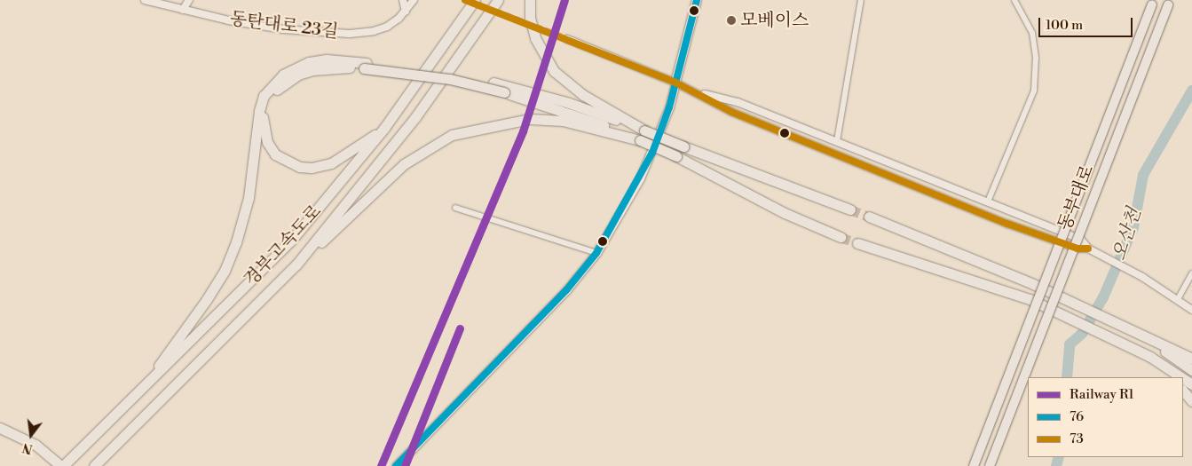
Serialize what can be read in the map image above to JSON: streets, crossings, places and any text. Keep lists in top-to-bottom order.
{
  "streets": {
    "highway": ["경부고속도로"],
    "main road": ["동부대로"],
    "street": ["동탄대로 23길"]
  },
  "water": ["오산천"],
  "places": ["모베이스"],
  "lines": ["rail line R1", "transit line 76", "transit line 73"],
  "legend": ["Railway R1", "76", "73"],
  "scale_bar": "100 m",
  "north": "bottom"
}
